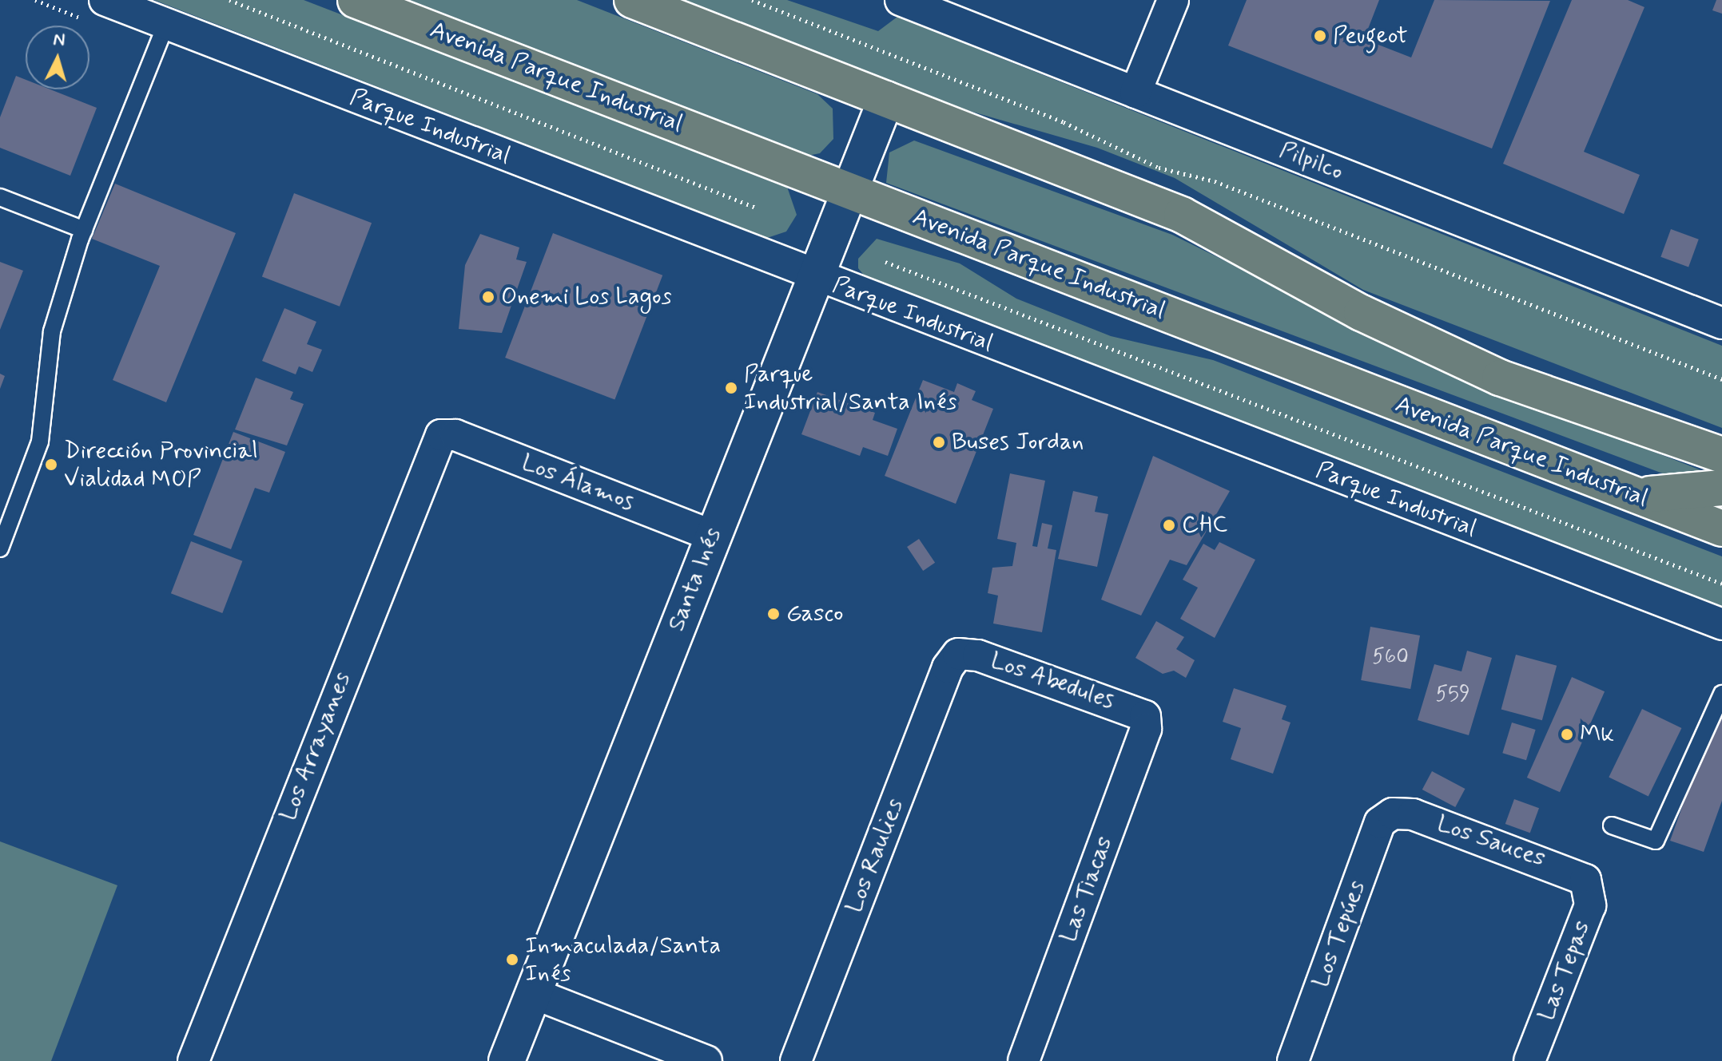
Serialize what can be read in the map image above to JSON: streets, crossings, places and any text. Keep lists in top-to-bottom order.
{
  "streets": {
    "highway": ["Avenida Parque Industrial"],
    "main road": ["Santa Inés"],
    "street": [
      "Parque Industrial",
      "Pilpilco",
      "Los Álamos",
      "Los Abedules",
      "Los Arrayanes",
      "Los Sauces",
      "Los Raulies",
      "Las Tiacas",
      "Los Tepúes",
      "Las Tepas"
    ]
  },
  "crossings": [
    ["Avenida Parque Industrial", "Santa Inés"],
    ["Parque Industrial", "Santa Inés"],
    ["Los Álamos", "Santa Inés"],
    ["Los Álamos", "Los Arrayanes"],
    ["Los Abedules", "Los Raulies"],
    ["Los Abedules", "Las Tiacas"],
    ["Los Sauces", "Los Tepúes"],
    ["Los Sauces", "Las Tepas"]
  ],
  "places": [
    "Peugeot",
    "Onemi Los Lagos",
    "Parque Industrial/Santa Inés",
    "Buses Jordan",
    "Dirección Provincial Vialidad MOP",
    "CHC",
    "Gasco",
    "Mk",
    "Inmaculada/Santa Inés"
  ],
  "house_numbers": ["560", "559"],
  "north": "top"
}
